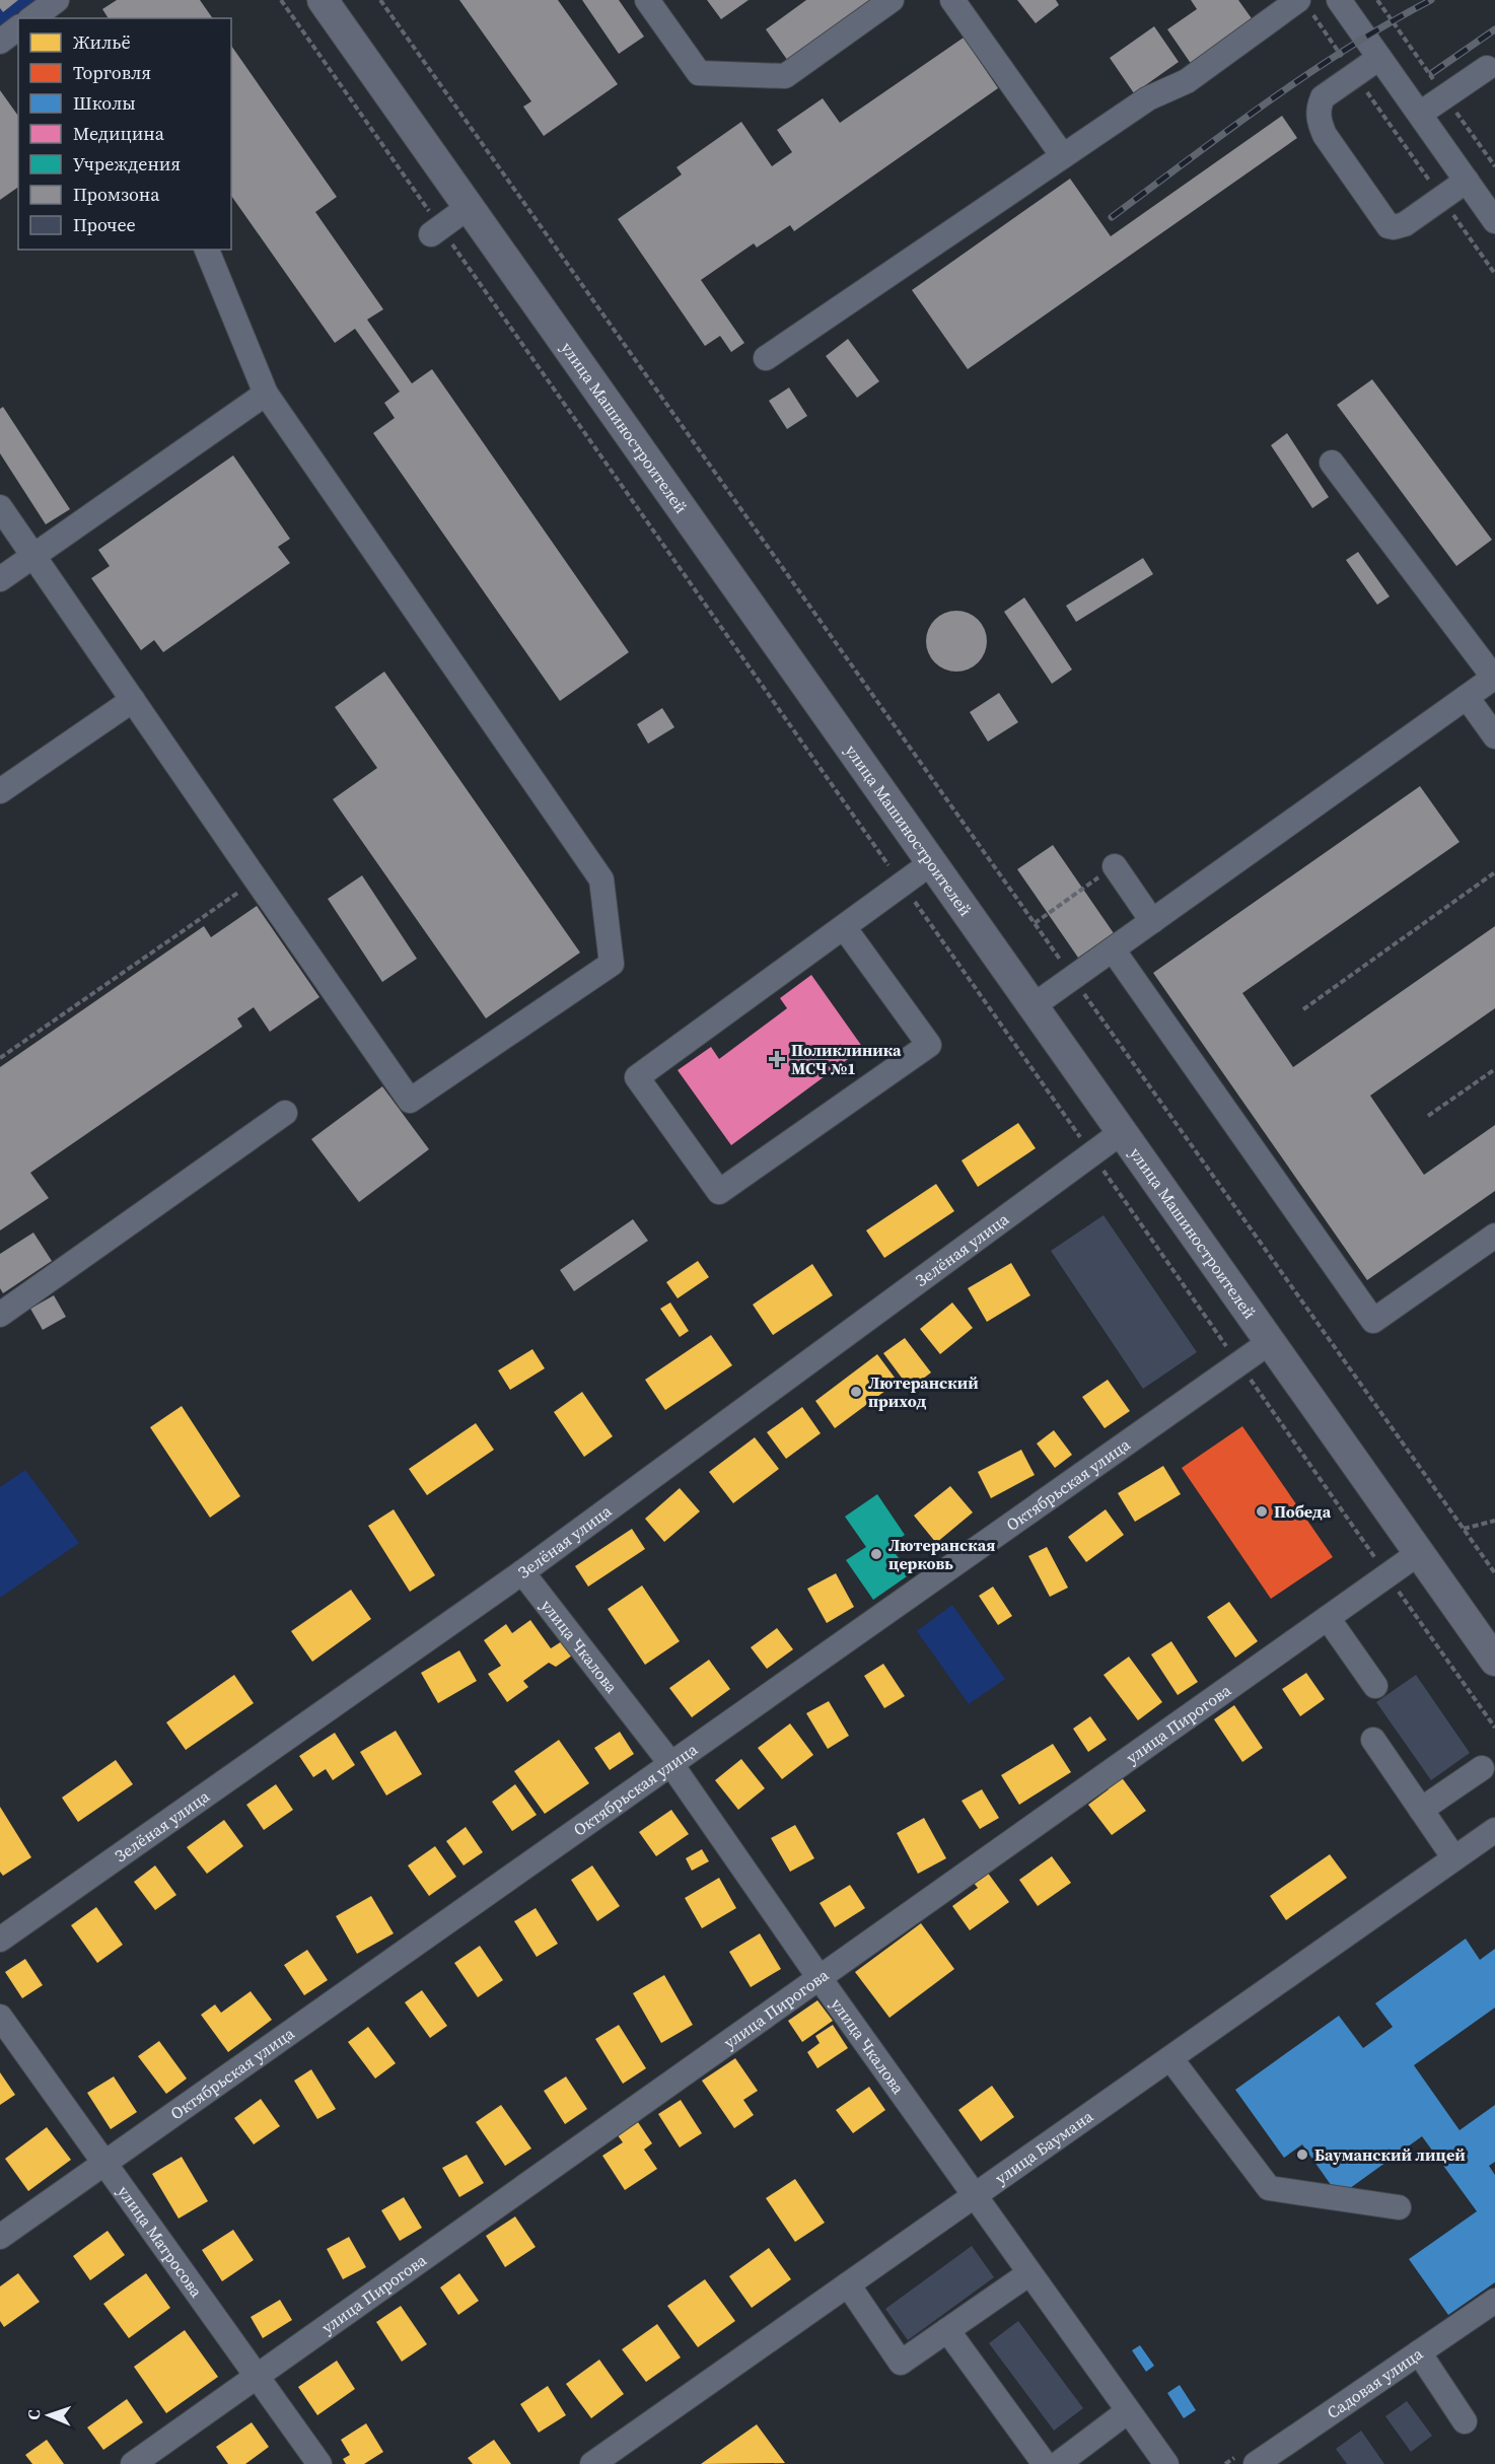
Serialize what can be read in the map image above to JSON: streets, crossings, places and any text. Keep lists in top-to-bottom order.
{
  "streets": {
    "main road": ["улица Машиностроителей"],
    "street": [
      "Зелёная улица",
      "Октябрьская улица",
      "улица Чкалова",
      "улица Пирогова",
      "улица Баумана",
      "улица Матросова",
      "Садовая улица"
    ]
  },
  "crossings": [
    ["улица Машиностроителей", "Зелёная улица"],
    ["улица Машиностроителей", "Октябрьская улица"],
    ["улица Машиностроителей", "улица Пирогова"],
    ["Зелёная улица", "улица Чкалова"],
    ["Октябрьская улица", "улица Чкалова"],
    ["Октябрьская улица", "улица Матросова"],
    ["улица Чкалова", "улица Пирогова"],
    ["улица Чкалова", "улица Баумана"],
    ["улица Пирогова", "улица Матросова"]
  ],
  "places": {
    "health": ["Поликлиника МСЧ №1"],
    "other": [
      "Лютеранский приход",
      "Победа",
      "Лютеранская церковь",
      "Бауманский лицей"
    ]
  },
  "legend": [
    "Жильё",
    "Торговля",
    "Школы",
    "Медицина",
    "Учреждения",
    "Промзона",
    "Прочее"
  ],
  "north": "left"
}
